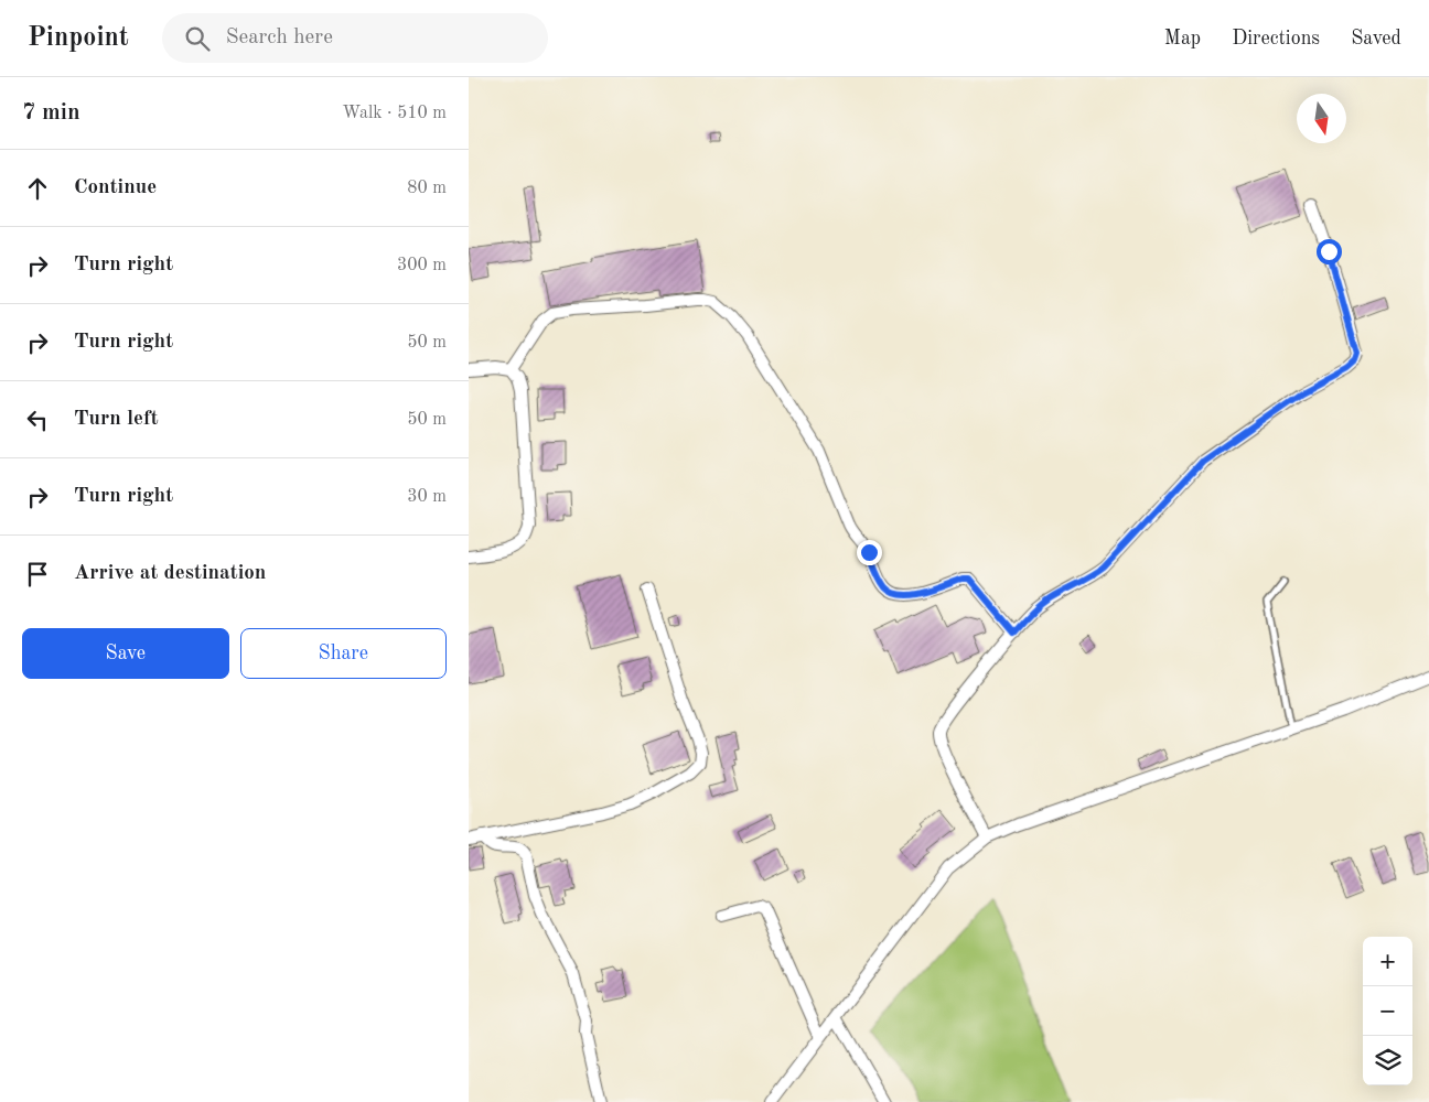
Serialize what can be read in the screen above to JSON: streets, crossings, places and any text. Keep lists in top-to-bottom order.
{
  "north": "bottom",
  "page": {
    "header": "Pinpoint",
    "search": "Search here",
    "nav": ["Map", "Directions", "Saved"],
    "heading": ["7 min", "Walk · 510 m"],
    "list": [
      ["Continue", "80 m"],
      ["Turn right", "300 m"],
      ["Turn right", "50 m"],
      ["Turn left", "50 m"],
      ["Turn right", "30 m"],
      "Arrive at destination"
    ],
    "buttons": ["Save", "Share"],
    "map_buttons": ["+", "−"]
  }
}
